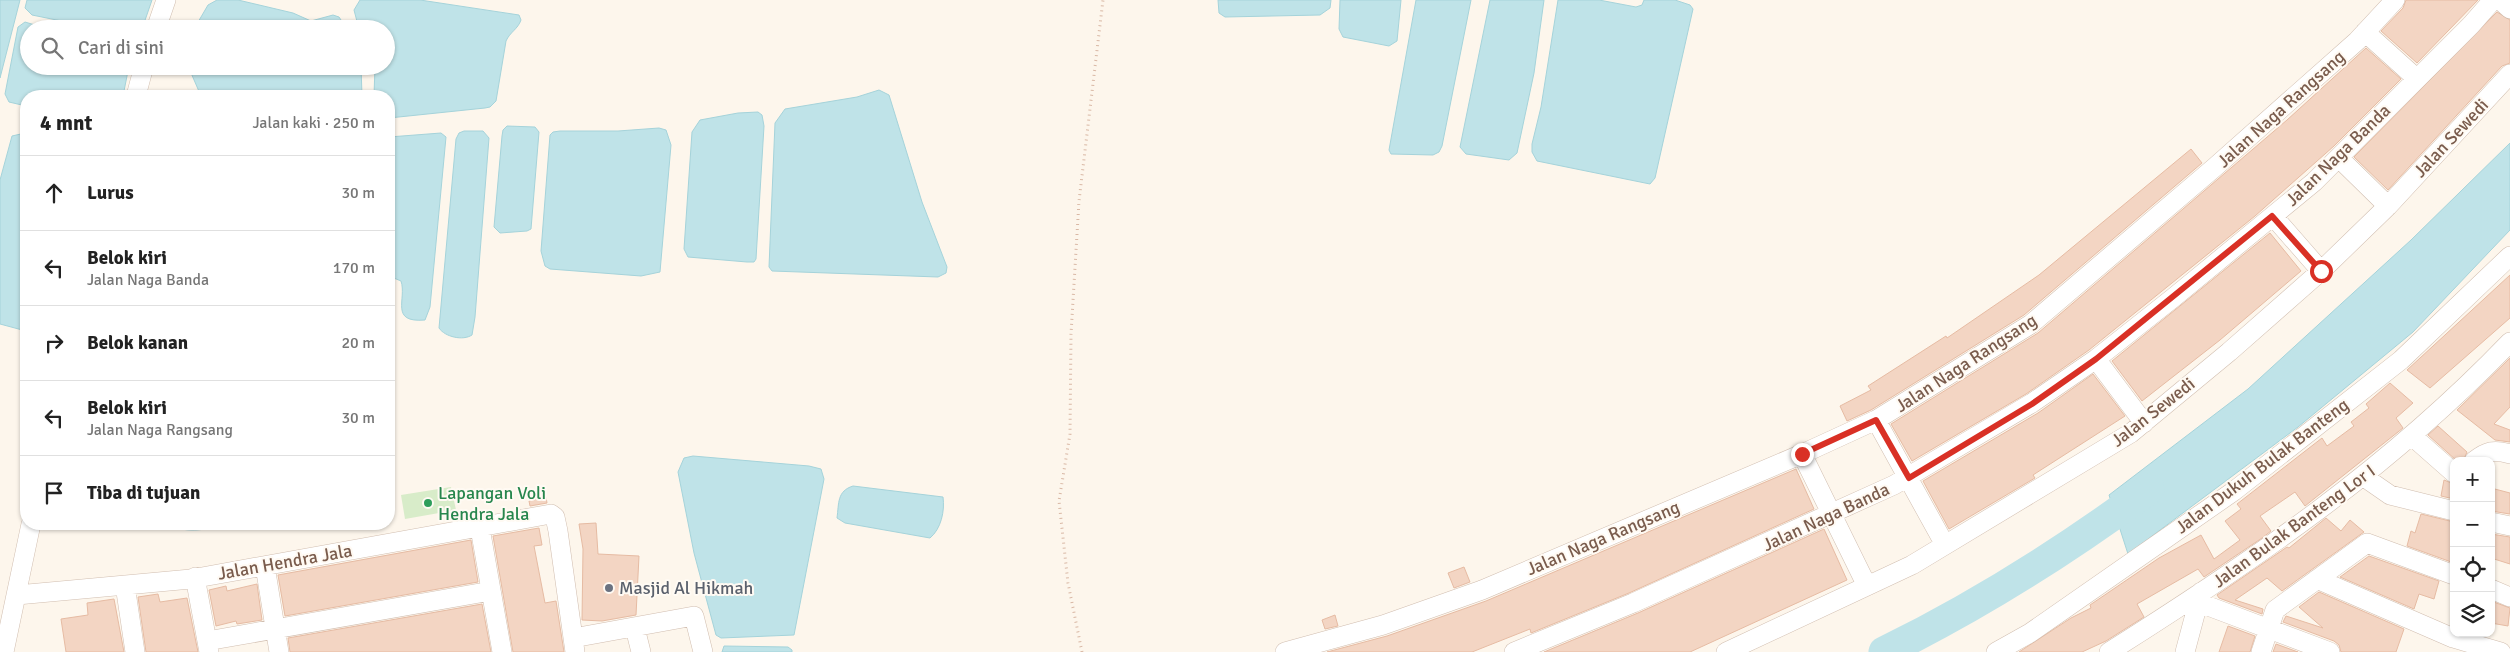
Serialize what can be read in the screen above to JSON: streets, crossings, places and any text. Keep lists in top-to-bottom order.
{
  "streets": {
    "street": [
      "Jalan Naga Rangsang",
      "Jalan Sewedi",
      "Jalan Naga Banda",
      "Jalan Dukuh Bulak Banteng",
      "Jalan Bulak Banteng Lor I",
      "Jalan Hendra Jala"
    ]
  },
  "places": ["Lapangan Voli Hendra Jala", "Masjid Al Hikmah"],
  "page": {
    "search": "Cari di sini",
    "heading": ["4 mnt", "Jalan kaki · 250 m"],
    "list": [
      ["Lurus", "30 m"],
      ["Belok kiri", "Jalan Naga Banda", "170 m"],
      ["Belok kanan", "20 m"],
      ["Belok kiri", "Jalan Naga Rangsang", "30 m"],
      "Tiba di tujuan"
    ],
    "map_buttons": ["+", "−"]
  }
}
